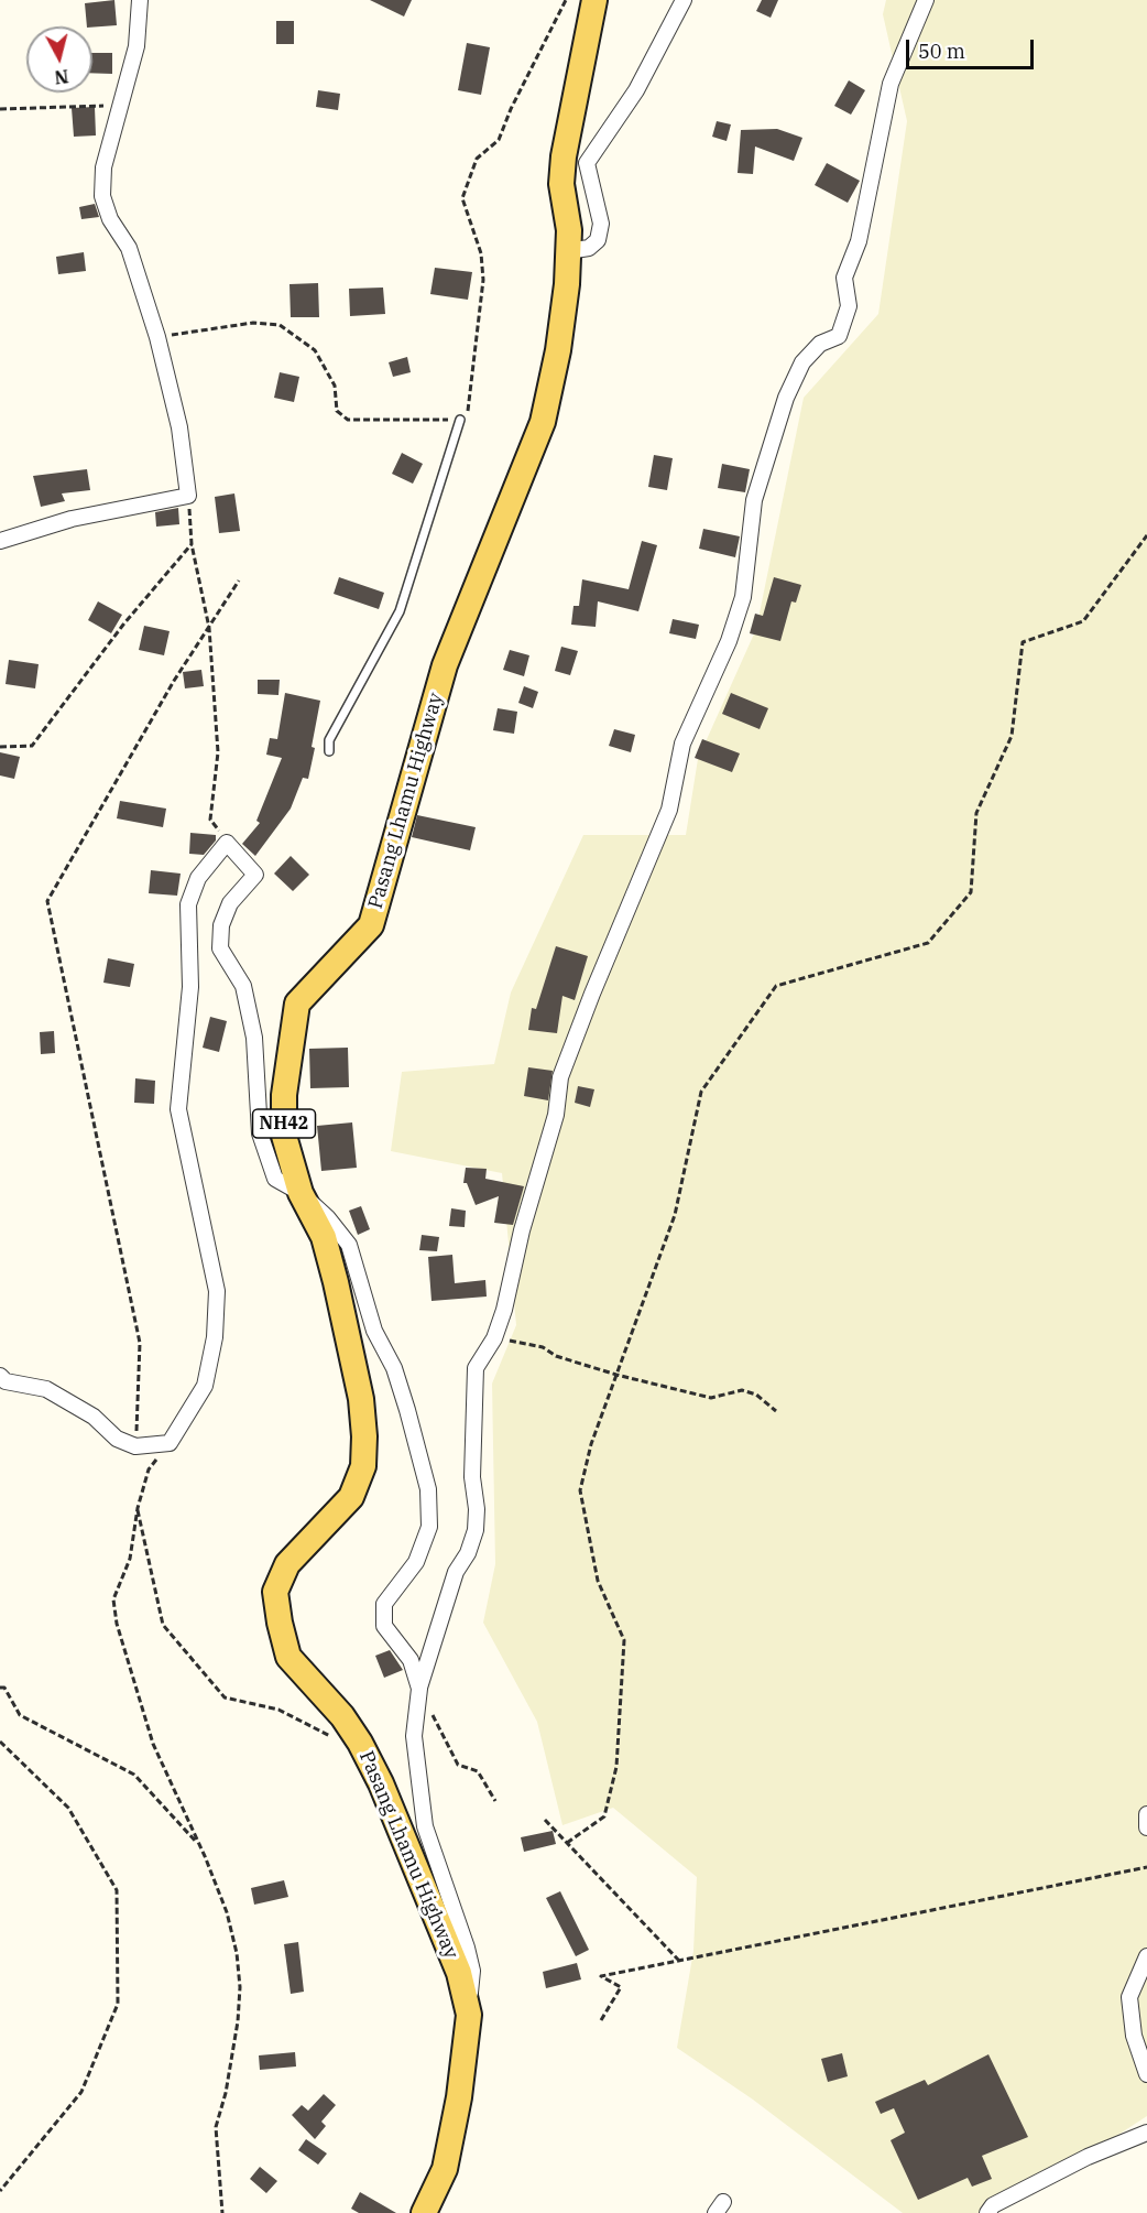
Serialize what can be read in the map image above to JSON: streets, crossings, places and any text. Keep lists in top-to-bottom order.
{
  "streets": {
    "main road": ["Pasang Lhamu Highway", "NH42"]
  },
  "scale_bar": "50 m",
  "north": "bottom"
}
